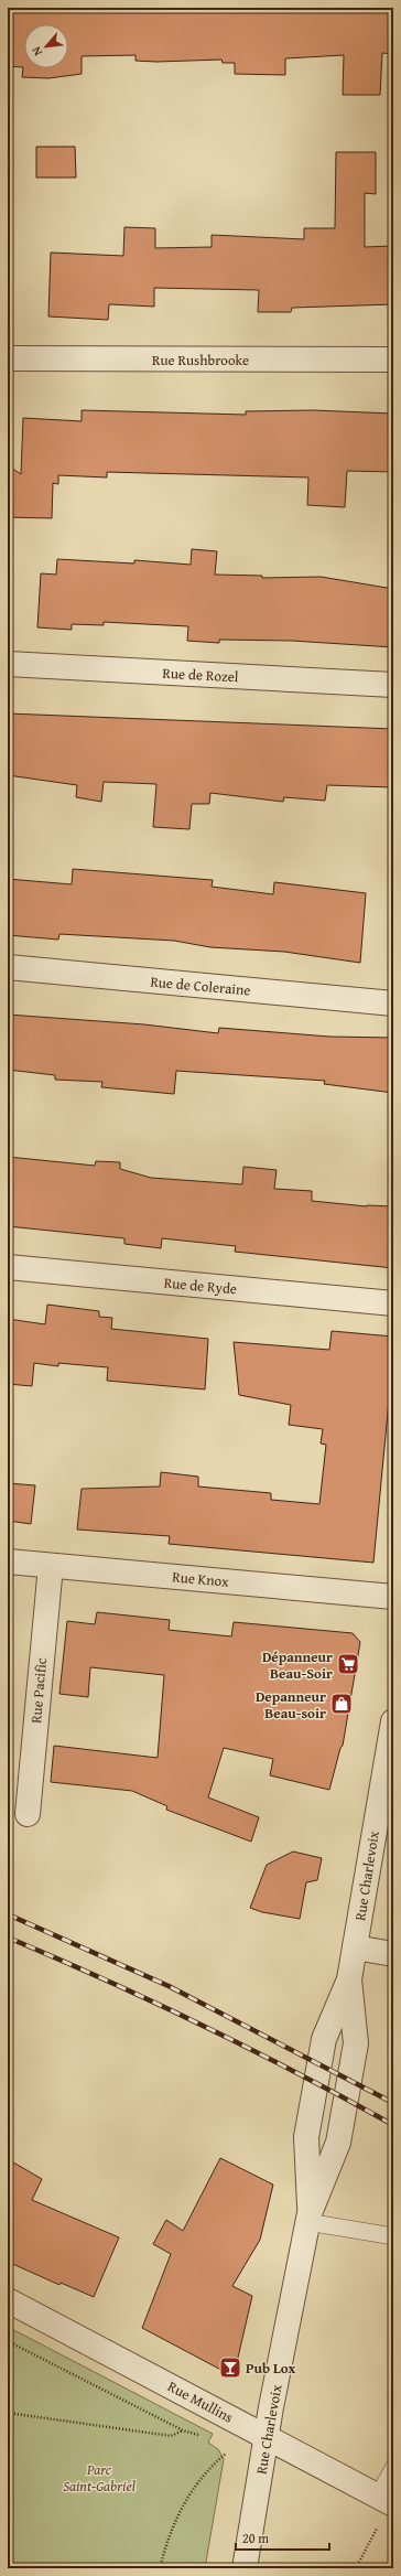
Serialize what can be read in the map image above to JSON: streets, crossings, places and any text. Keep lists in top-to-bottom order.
{
  "streets": {
    "street": [
      "Rue Rushbrooke",
      "Rue de Rozel",
      "Rue de Coleraine",
      "Rue de Ryde",
      "Rue Knox",
      "Rue Pacific",
      "Rue Charlevoix",
      "Rue Mullins"
    ]
  },
  "crossings": [
    ["Rue Knox", "Rue Pacific"],
    ["Rue Charlevoix", "Rue Mullins"]
  ],
  "parks": ["Parc Saint-Gabriel"],
  "places": {
    "supermarket": ["Dépanneur Beau-Soir"],
    "shop": ["Depanneur Beau-soir"],
    "bar": ["Pub Lox"]
  },
  "scale_bar": "20 m",
  "north": "bottom left"
}
